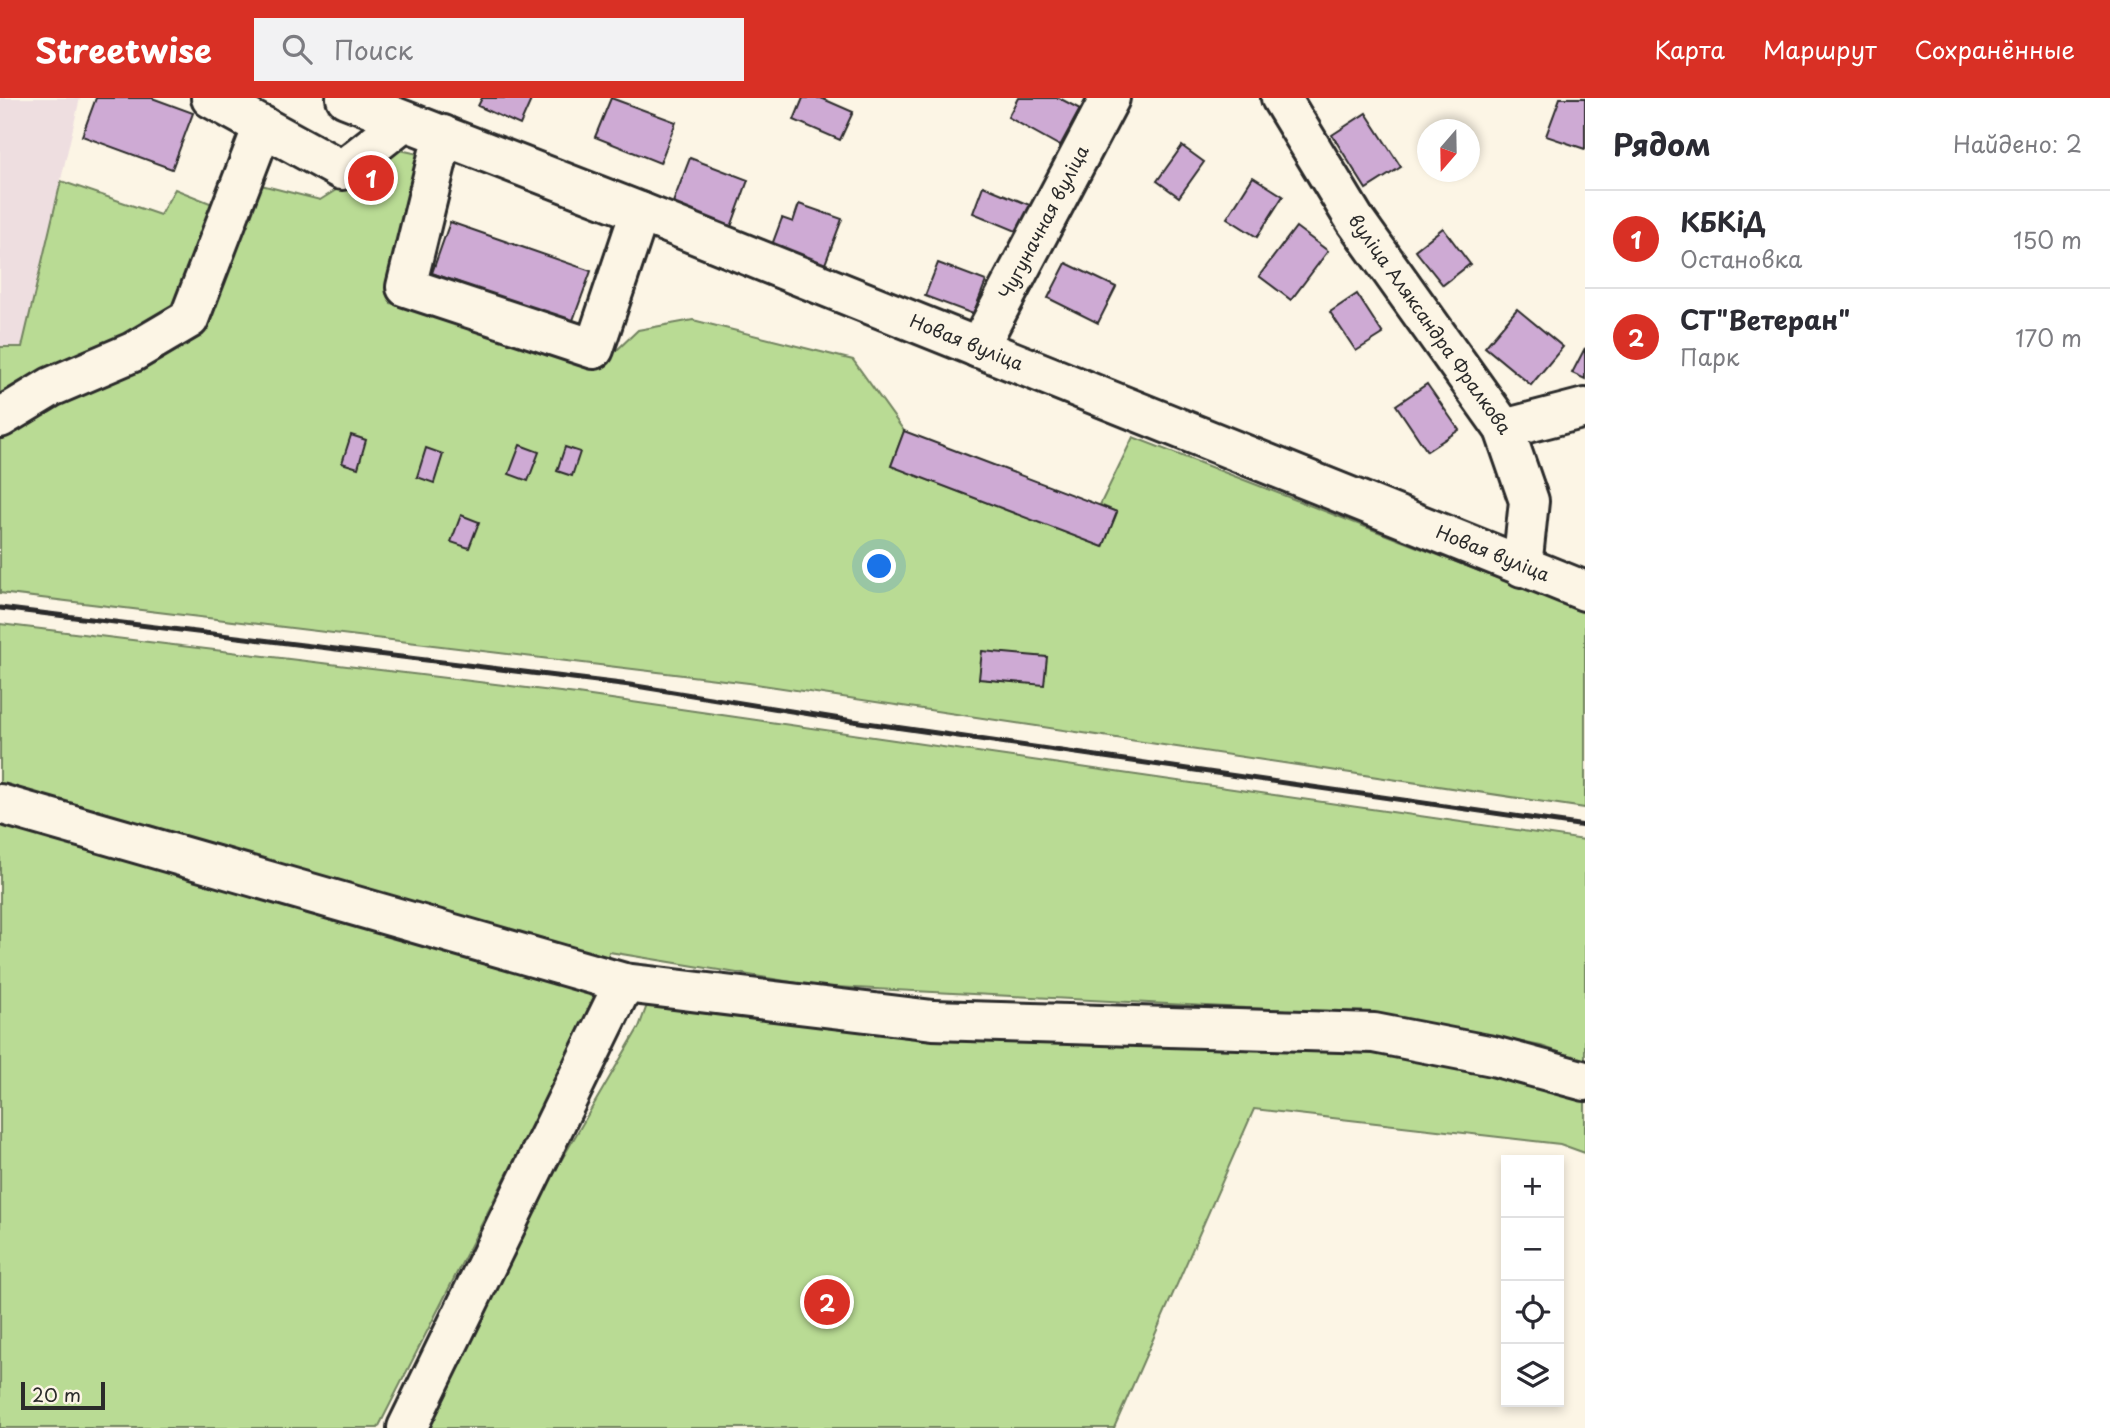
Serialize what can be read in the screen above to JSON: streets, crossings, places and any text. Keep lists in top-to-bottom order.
{
  "streets": {
    "street": ["Чугуначная вуліца", "вуліца Аляксандра Фралкова", "Новая вуліца"]
  },
  "crossings": [
    ["Чугуначная вуліца", "Новая вуліца"],
    ["вуліца Аляксандра Фралкова", "Новая вуліца"]
  ],
  "scale_bar": "20 m",
  "north": "bottom",
  "page": {
    "header": "Streetwise",
    "search": "Поиск",
    "nav": ["Карта", "Маршрут", "Сохранённые"],
    "heading": ["Рядом", "Найдено: 2"],
    "pins": ["1", "2"],
    "list": [
      {
        "mark": "1",
        "name": "КБКіД",
        "note": "Остановка",
        "value": "150 m"
      },
      {
        "mark": "2",
        "name": "СТ\"Ветеран\"",
        "note": "Парк",
        "value": "170 m"
      }
    ],
    "map_buttons": ["+", "−"],
    "scale": "20 m"
  }
}
